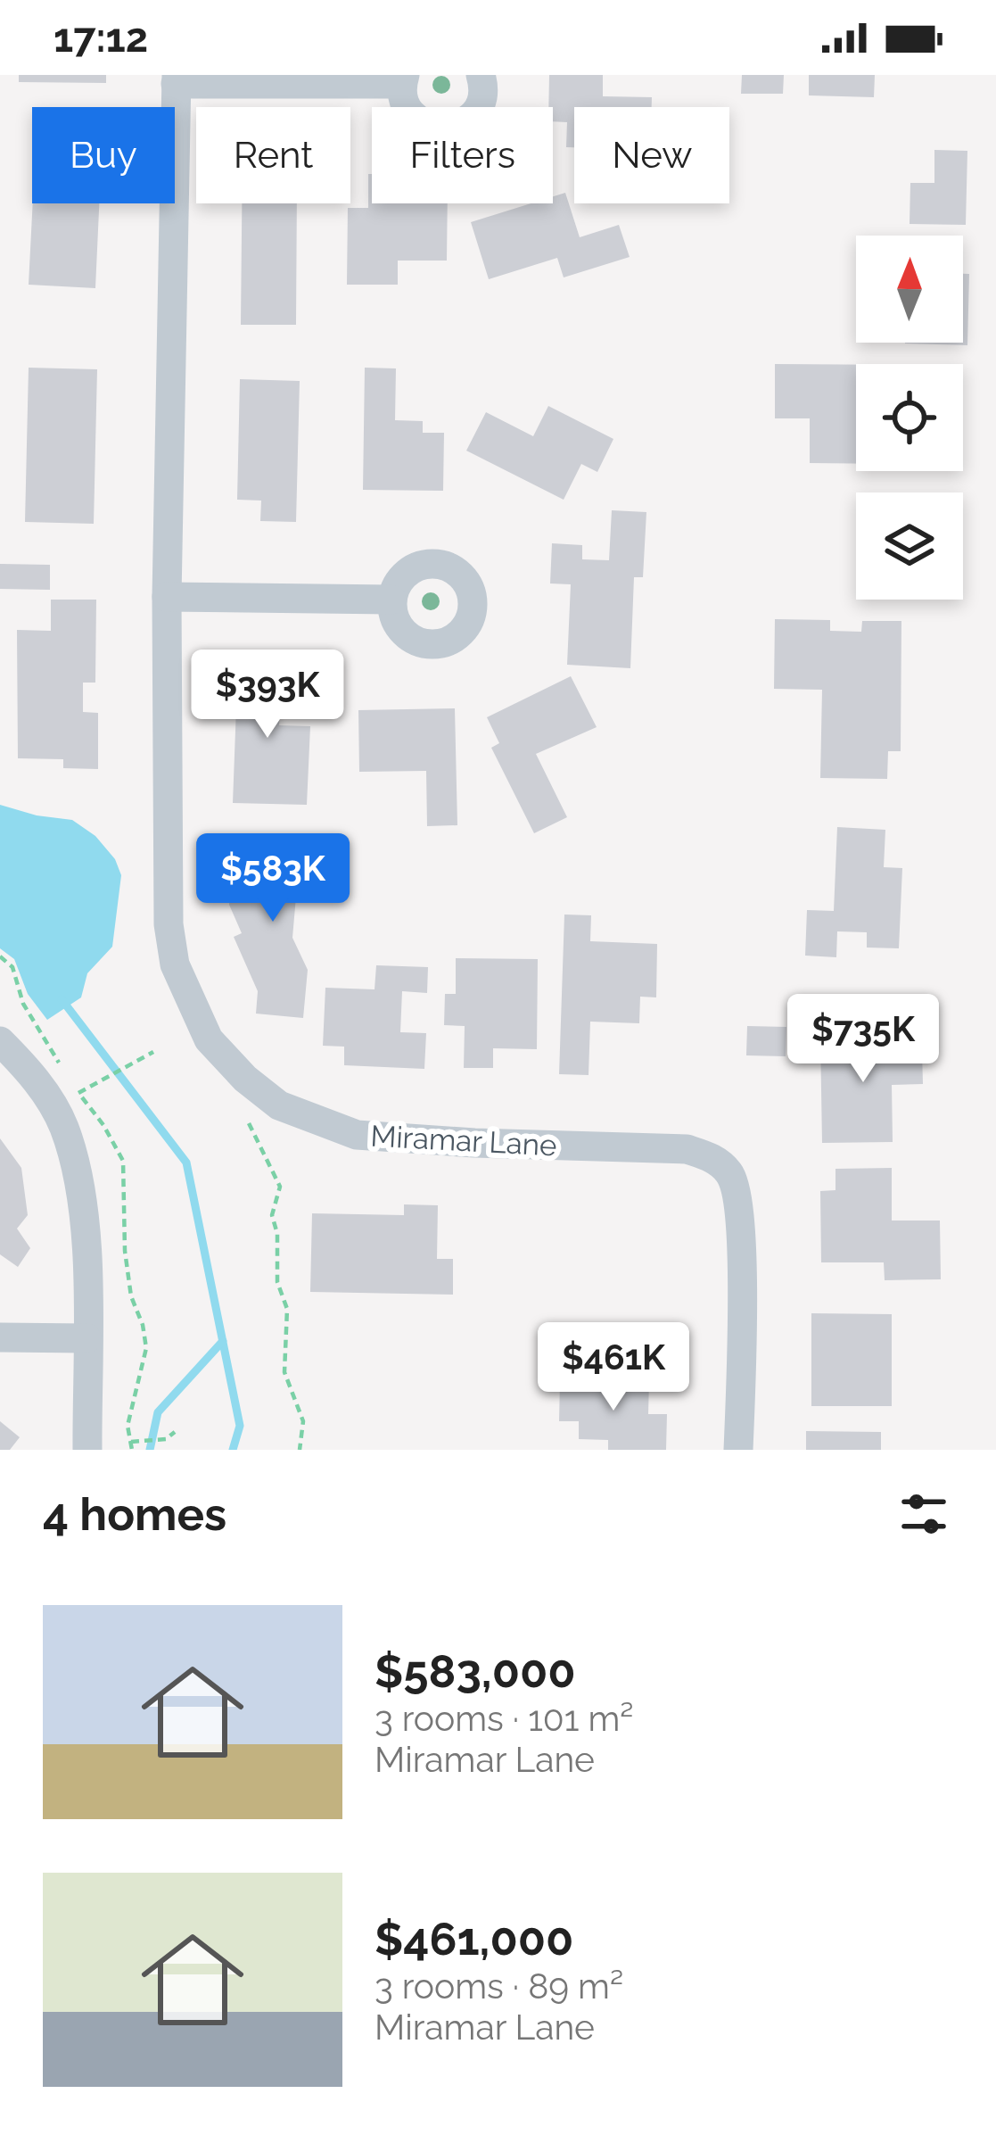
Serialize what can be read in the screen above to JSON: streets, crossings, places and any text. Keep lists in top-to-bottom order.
{
  "streets": {
    "street": ["Miramar Lane"]
  },
  "north": "top",
  "page": {
    "status": "17:12",
    "chip": [
      "Buy",
      "Rent",
      "Filters",
      "New"
    ],
    "price": [
      "$393K",
      "$583K",
      "$735K",
      "$461K"
    ],
    "heading": "4 homes",
    "list": [
      {
        "name": "$583,000",
        "note": "3 rooms · 101 m² · Miramar Lane"
      },
      {
        "name": "$461,000",
        "note": "3 rooms · 89 m² · Miramar Lane"
      }
    ]
  }
}
